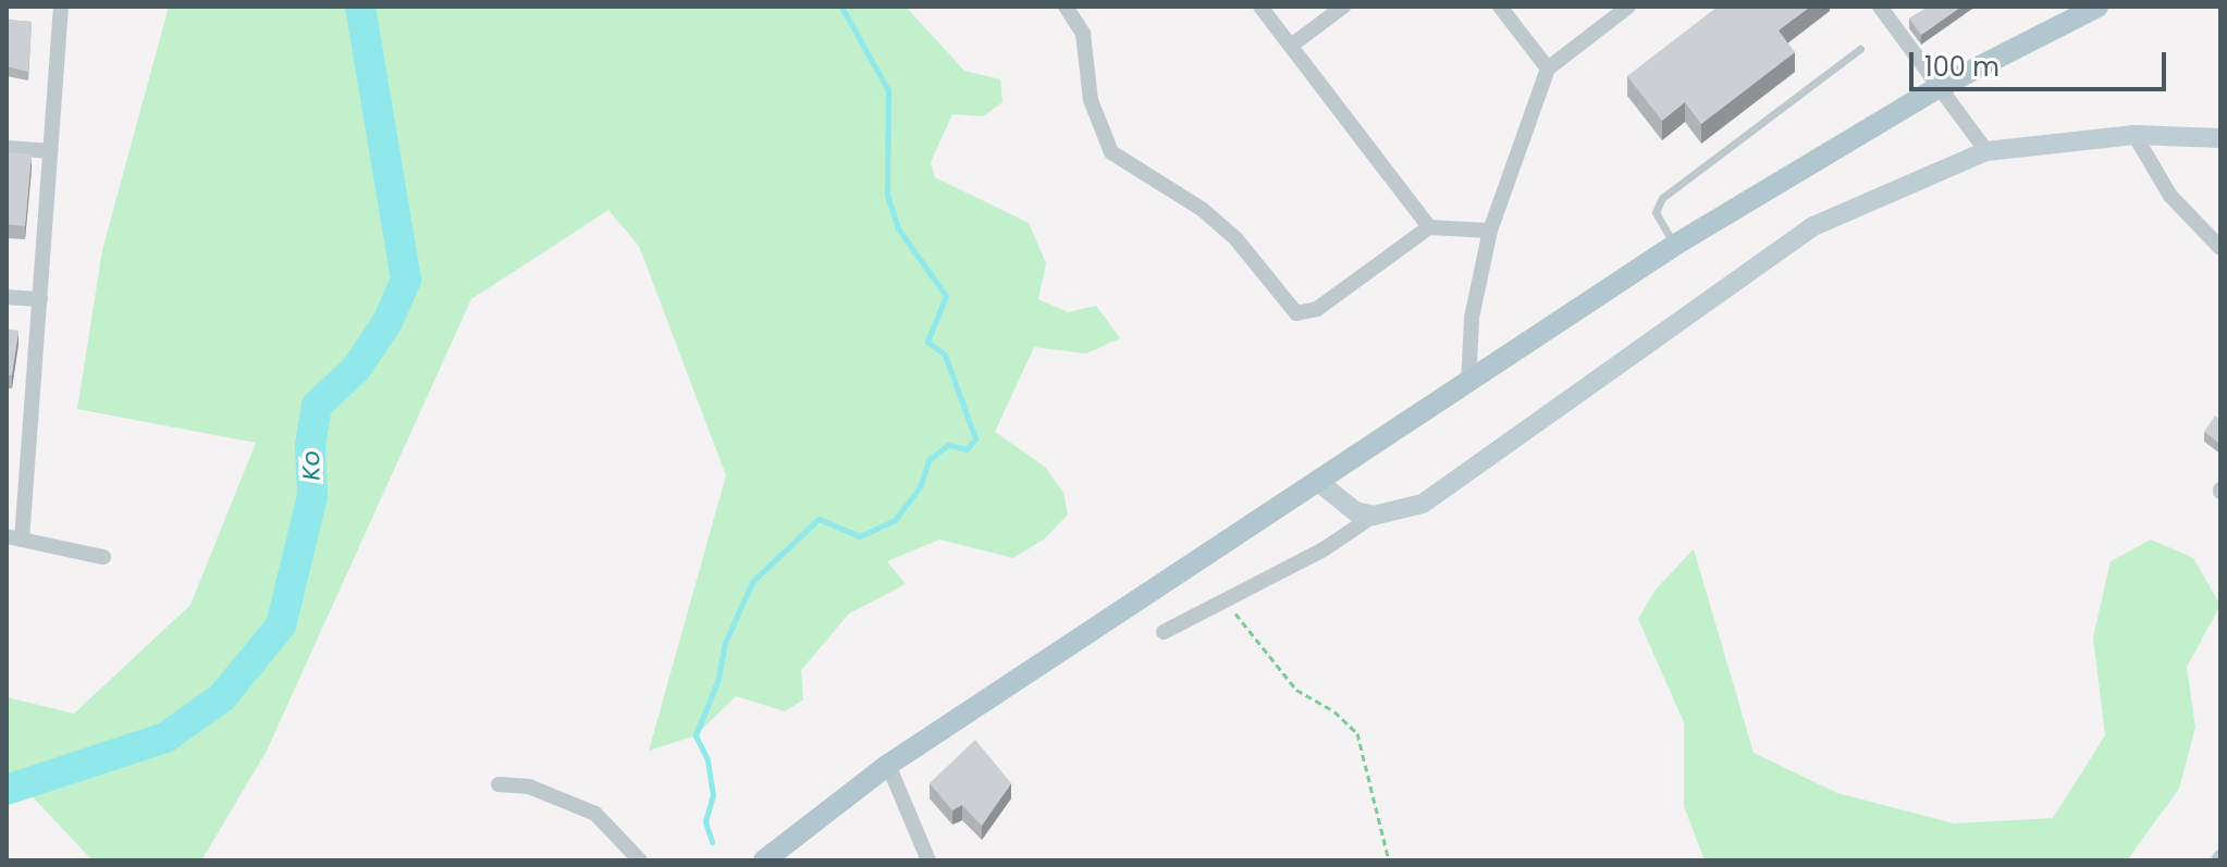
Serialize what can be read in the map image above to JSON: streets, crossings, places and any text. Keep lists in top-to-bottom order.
{
  "water": ["Ko"],
  "scale_bar": "100 m"
}
